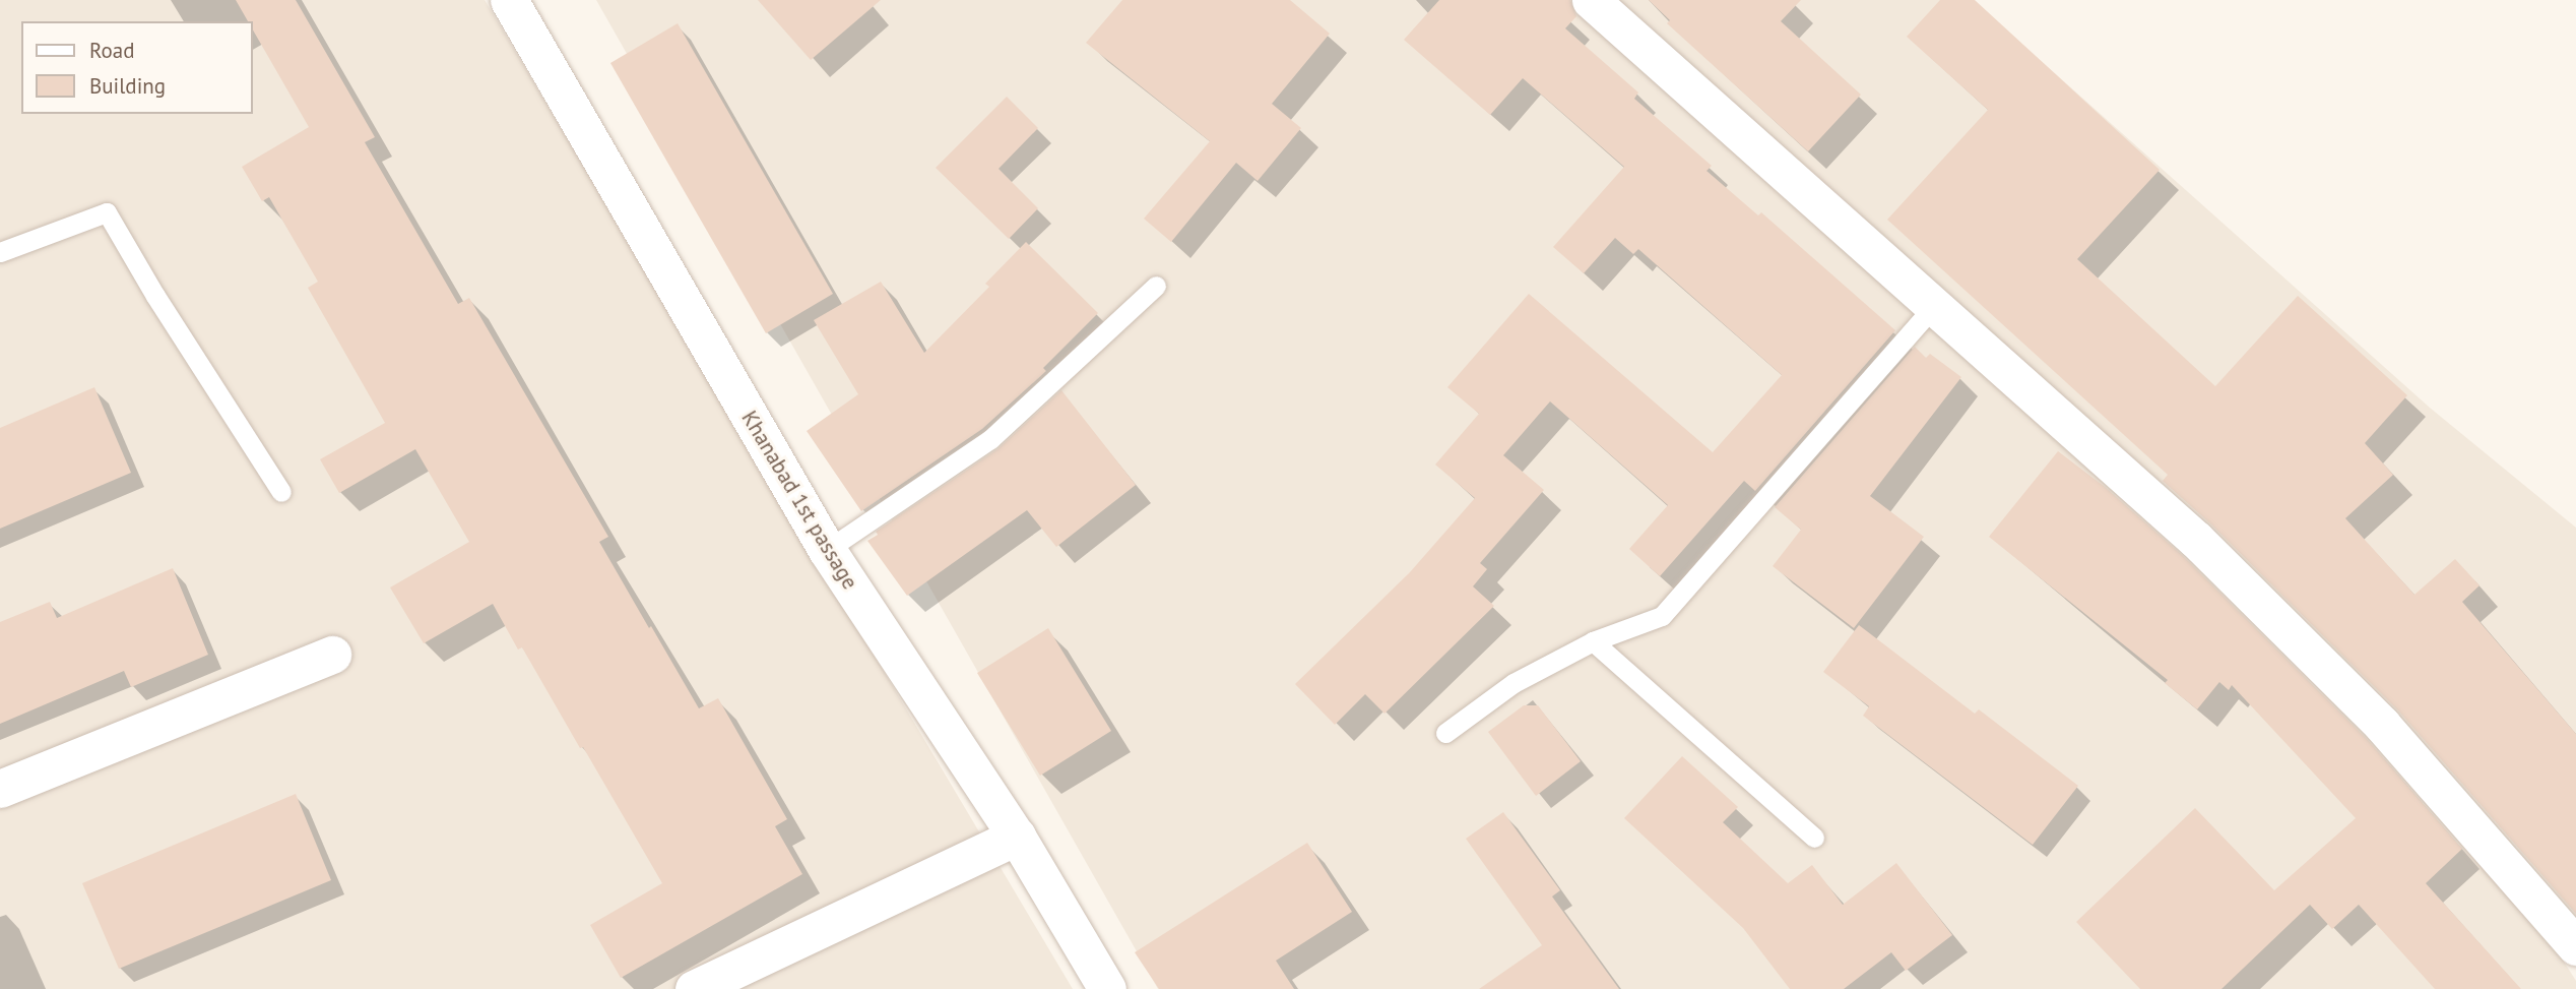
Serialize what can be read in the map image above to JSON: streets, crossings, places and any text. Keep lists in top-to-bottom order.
{
  "streets": {
    "street": ["Khanabad 1st passage"]
  },
  "legend": ["Road", "Building"]
}
